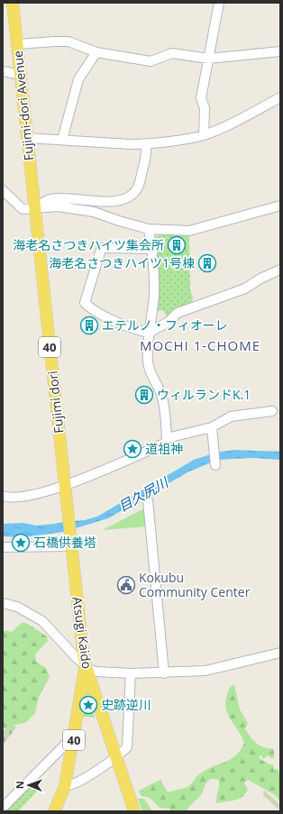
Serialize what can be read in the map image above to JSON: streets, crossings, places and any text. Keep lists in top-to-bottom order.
{
  "streets": {
    "main road": [
      "Fujimi-dori Avenue",
      "40",
      "Fujimi dori",
      "Atsugi Kaido"
    ]
  },
  "crossings": [
    ["Fujimi-dori Avenue", "Fujimi dori"],
    ["40", "Atsugi Kaido"],
    ["Fujimi dori", "Atsugi Kaido"]
  ],
  "districts": ["MOCHI 1-CHOME"],
  "water": ["目久尻川"],
  "places": {
    "building": [
      "海老名さつきハイツ集会所",
      "海老名さつきハイツ1号棟",
      "エテルノ・フィオーレ",
      "ウィルランドK.1"
    ],
    "place": ["道祖神", "石橋供養塔", "史跡逆川"],
    "public building": ["Kokubu Community Center"]
  },
  "north": "left"
}
